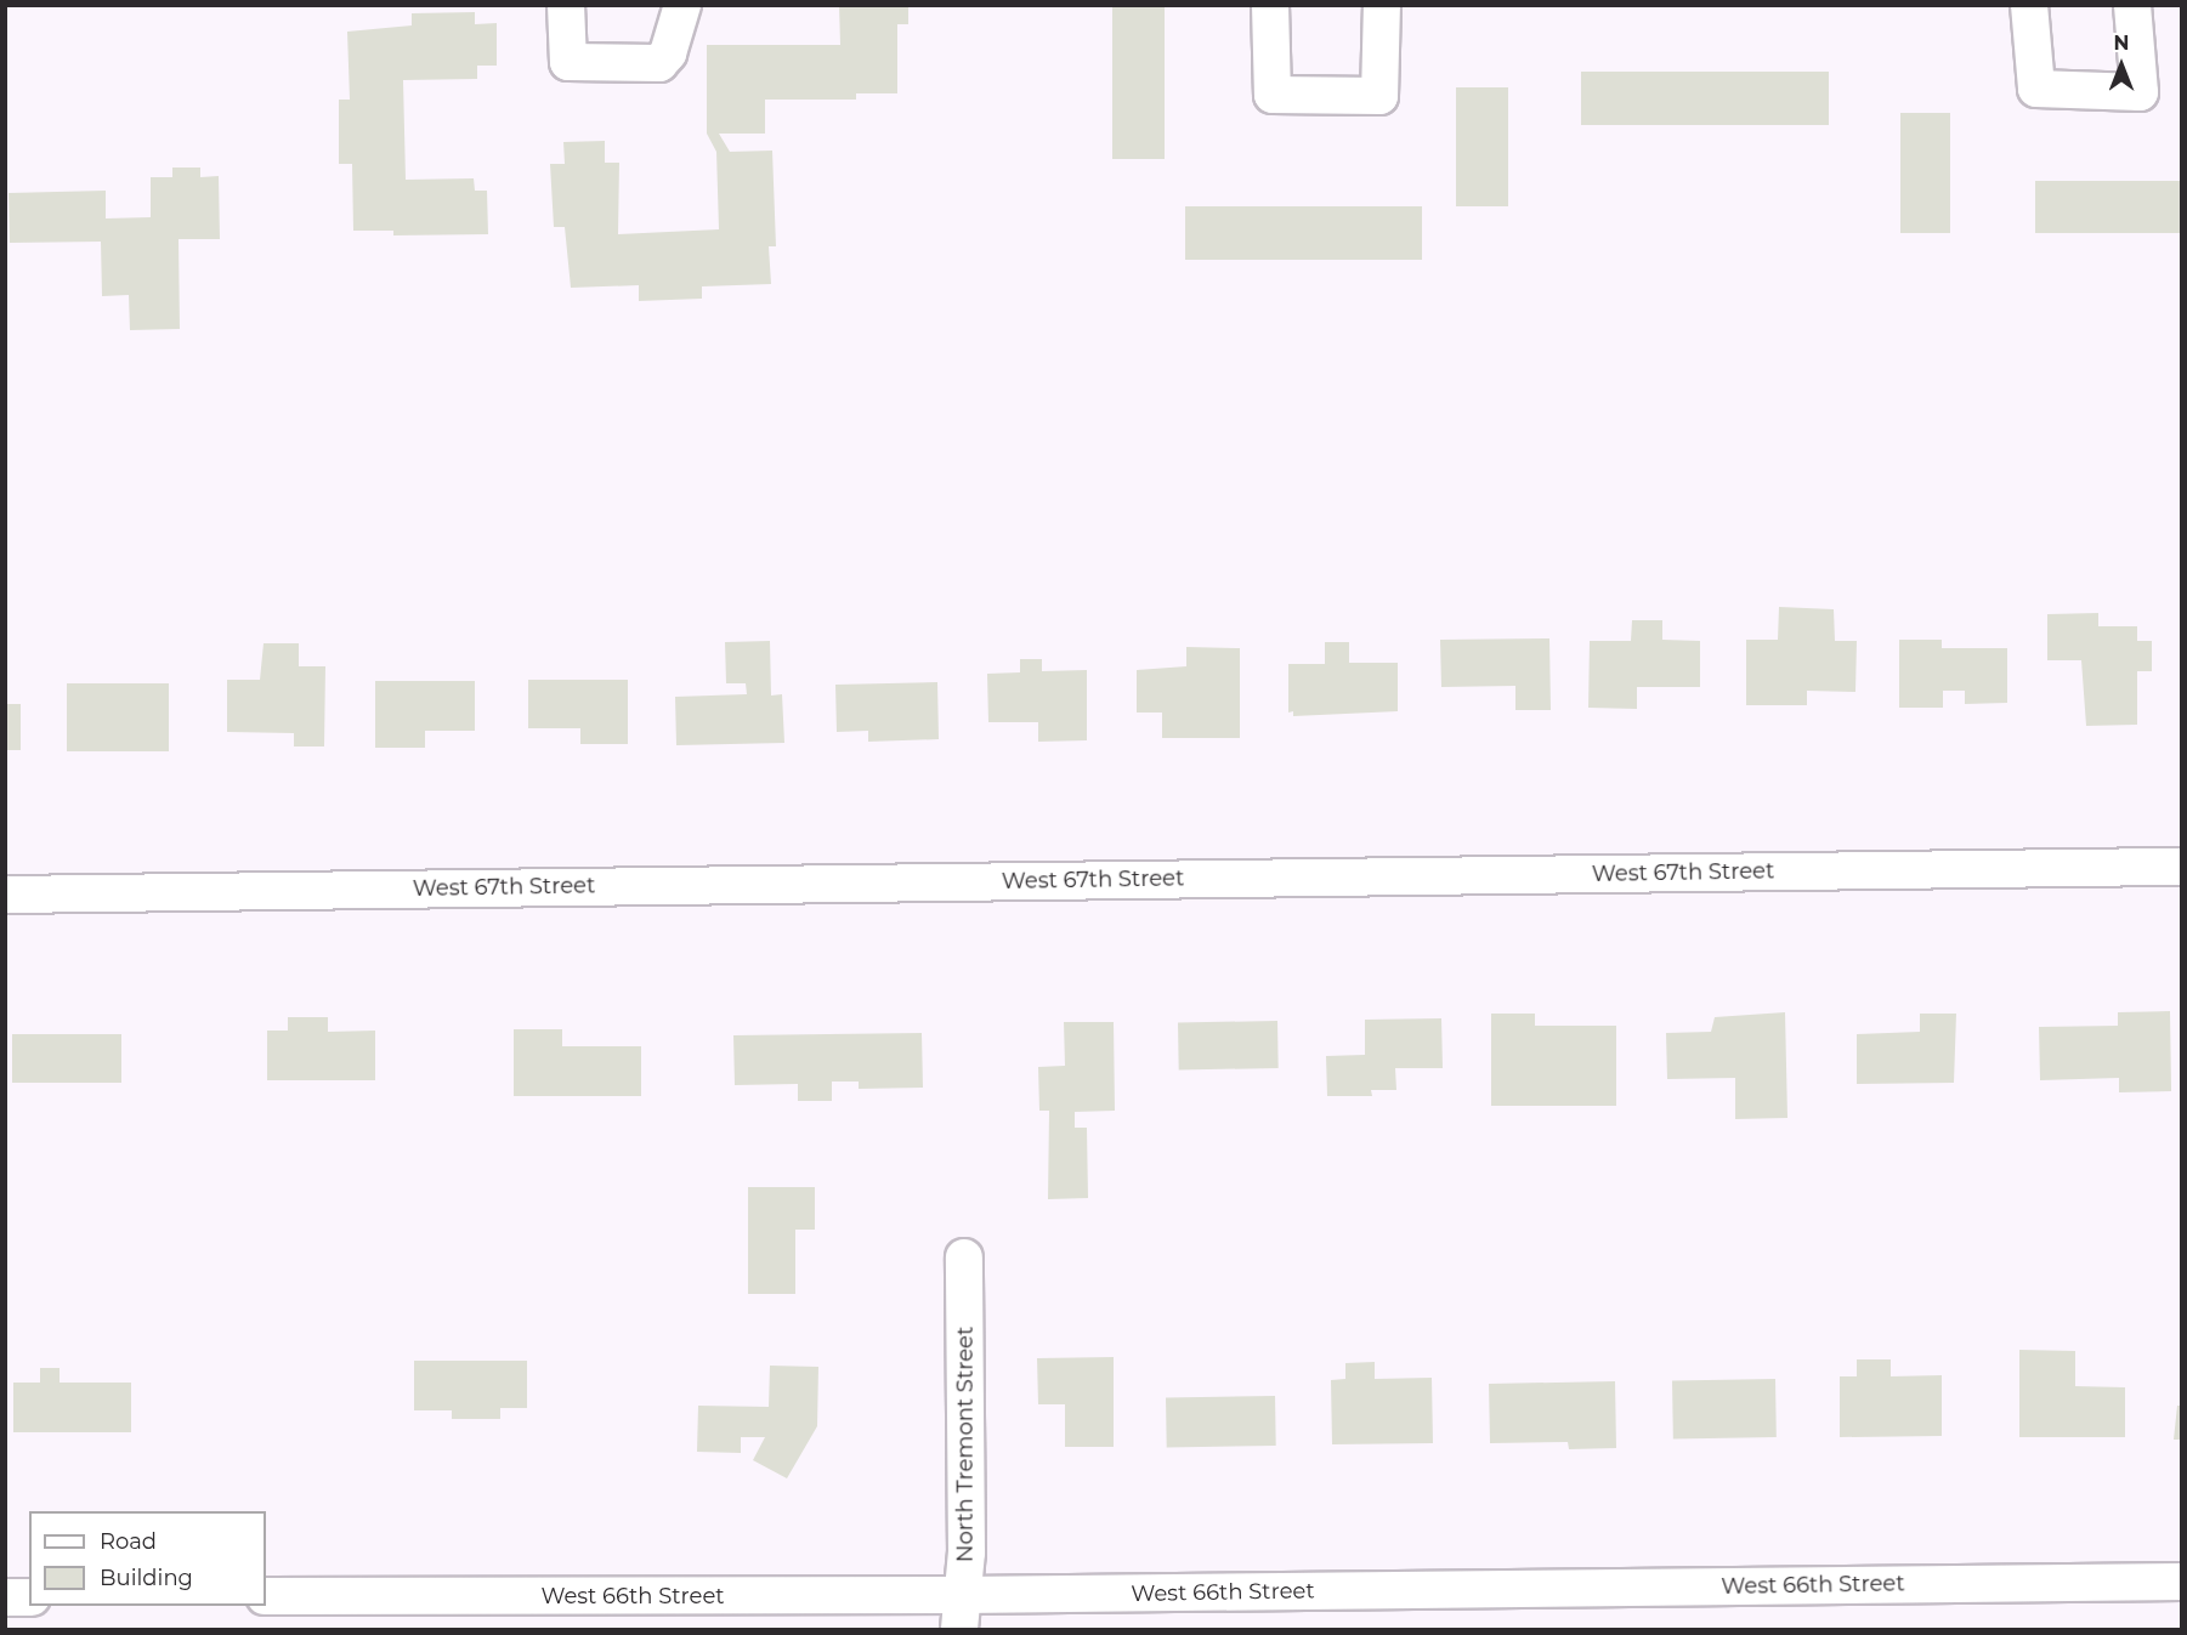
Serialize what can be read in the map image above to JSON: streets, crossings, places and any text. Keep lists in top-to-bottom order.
{
  "streets": {
    "street": ["West 67th Street", "North Tremont Street", "West 66th Street"]
  },
  "crossings": [
    ["North Tremont Street", "West 66th Street"]
  ],
  "legend": ["Road", "Building"],
  "north": "top"
}
